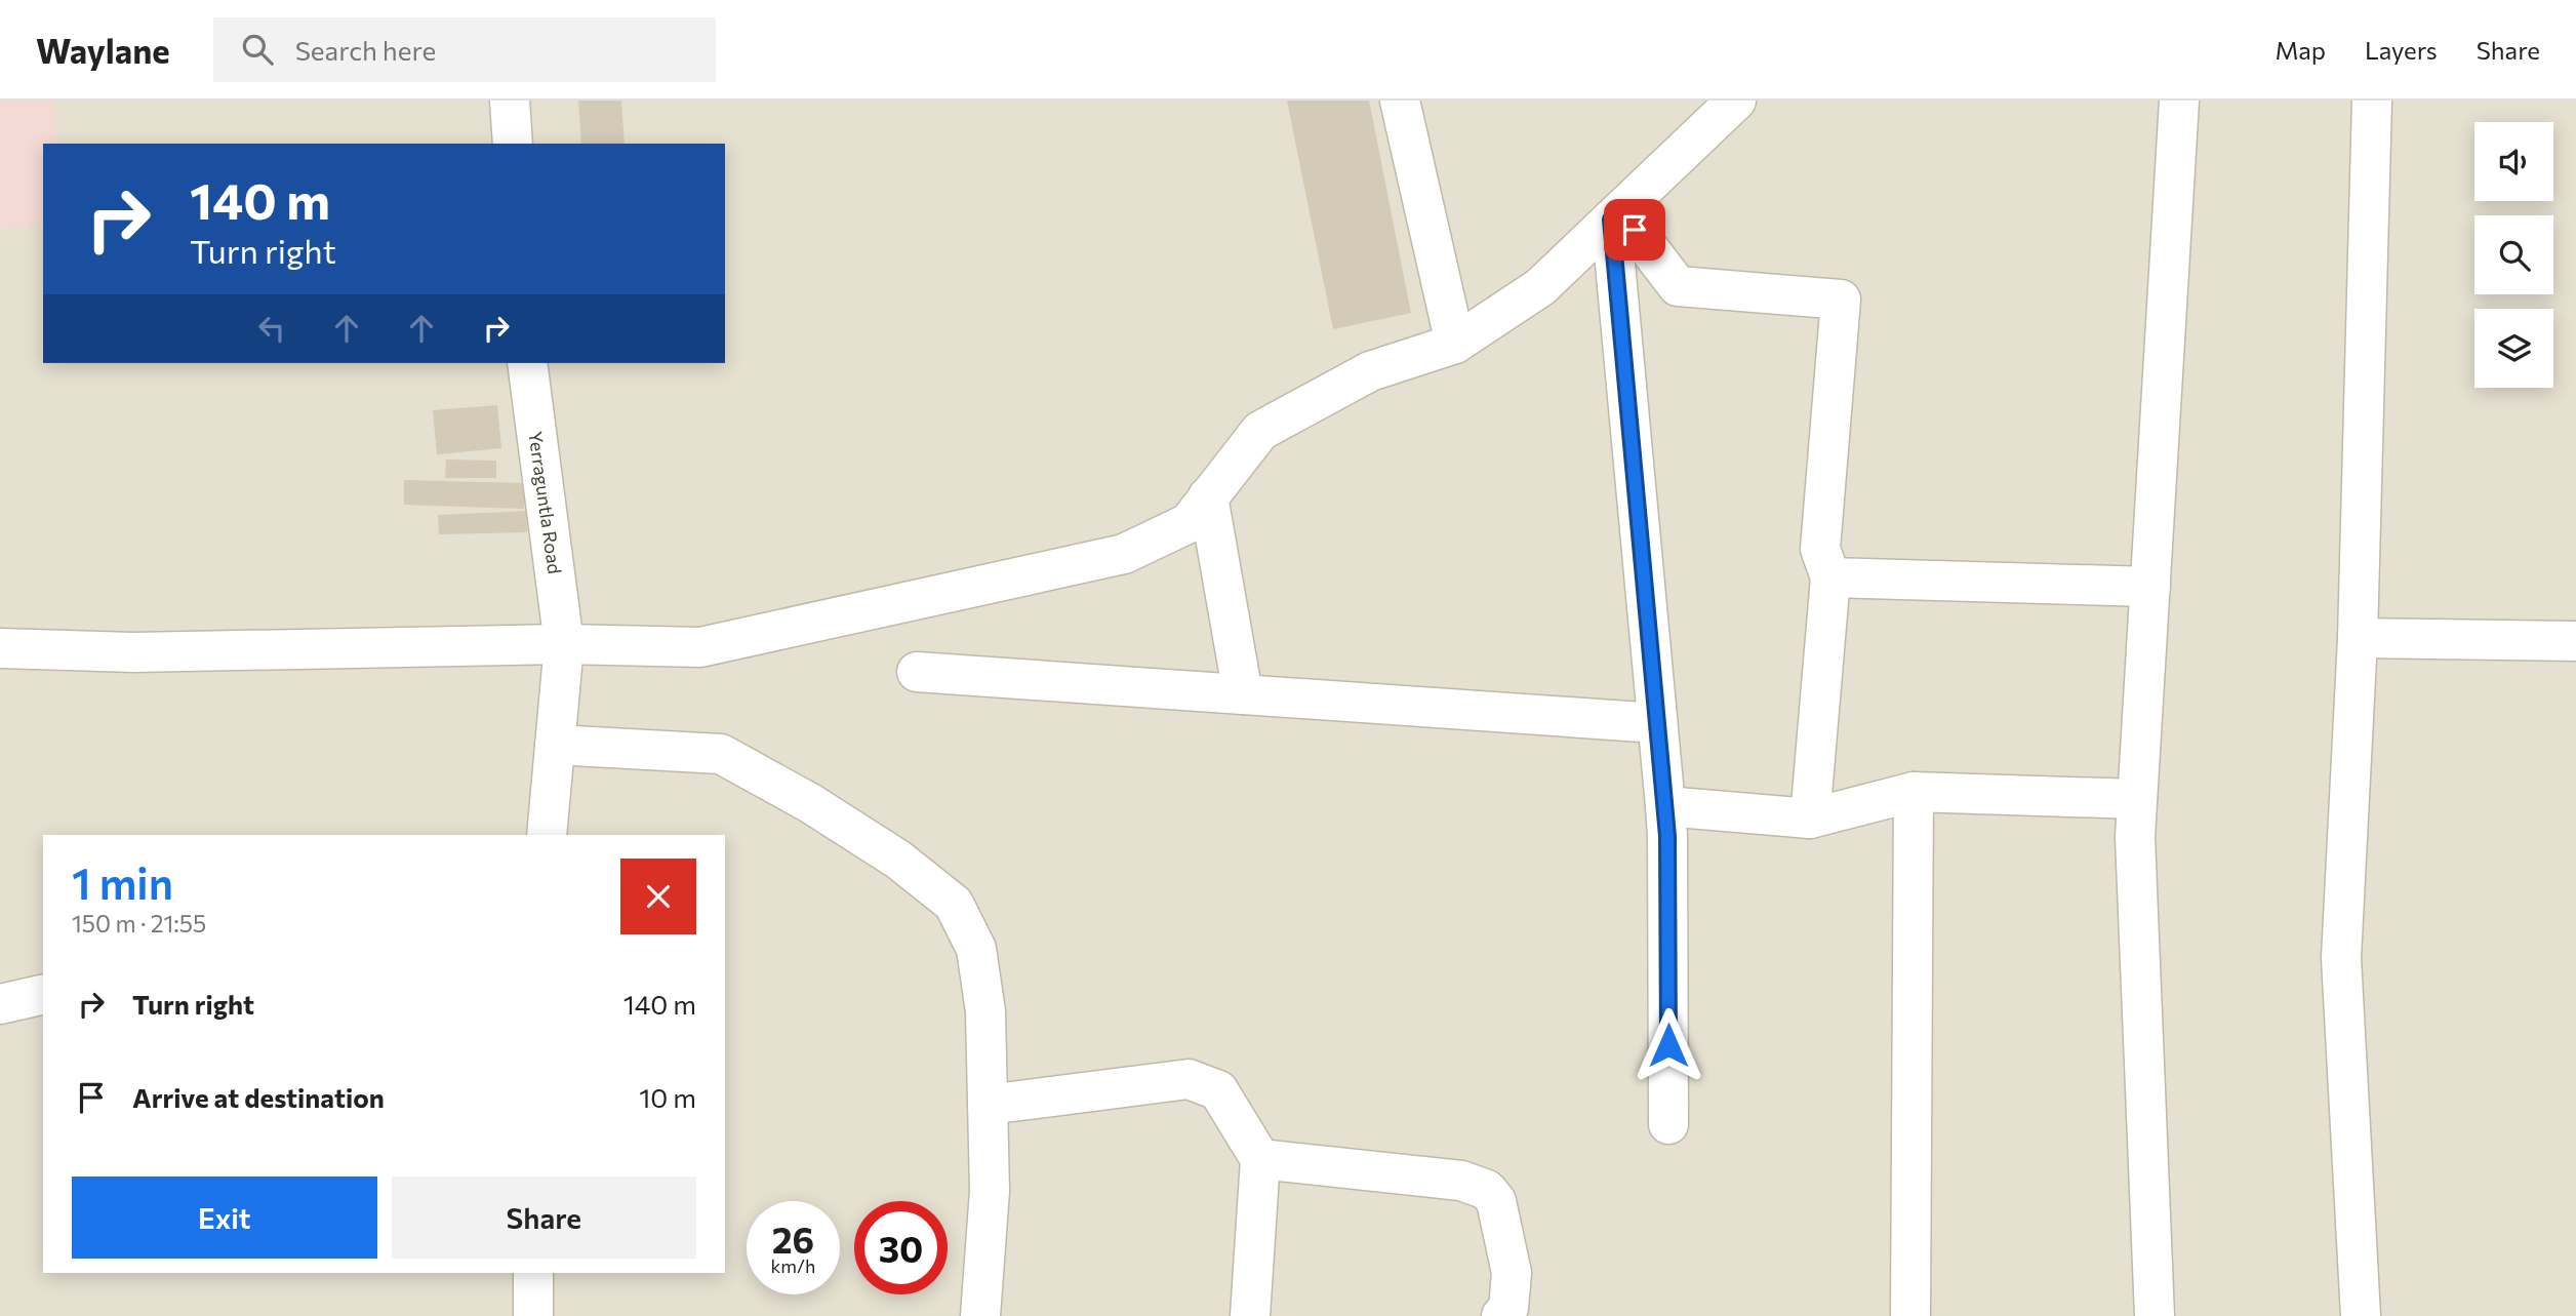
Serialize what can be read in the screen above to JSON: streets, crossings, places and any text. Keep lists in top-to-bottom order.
{
  "streets": {
    "street": ["Yerraguntla Road"]
  },
  "page": {
    "header": "Waylane",
    "search": "Search here",
    "nav": ["Map", "Layers", "Share"],
    "turn": ["140 m", "Turn right"],
    "heading": ["1 min", "150 m · 21:55"],
    "list": [
      {
        "name": "Turn right",
        "value": "140 m"
      },
      {
        "name": "Arrive at destination",
        "value": "10 m"
      }
    ],
    "buttons": ["Exit", "Share"],
    "speed": "26 km/h",
    "limit": "30"
  }
}
